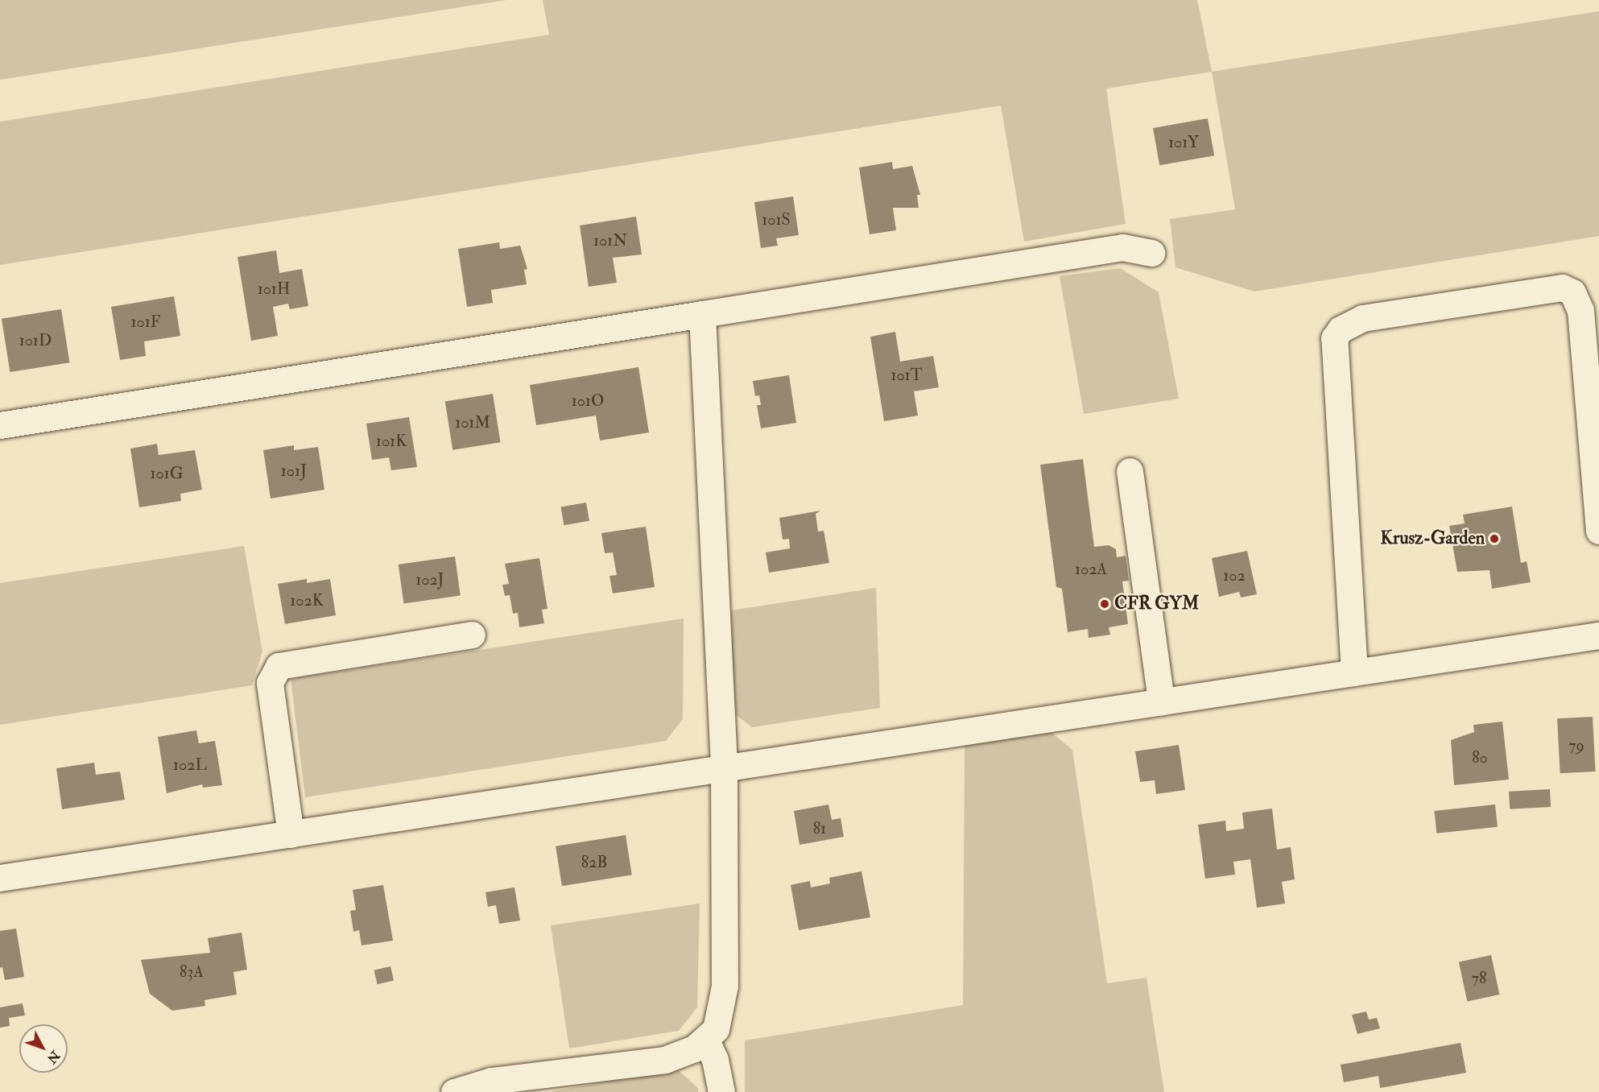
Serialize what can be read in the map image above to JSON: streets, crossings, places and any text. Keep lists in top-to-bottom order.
{
  "places": ["Krusz-Garden", "CFR GYM"],
  "house_numbers": [
    "101Y",
    "101S",
    "101N",
    "101H",
    "101F",
    "101D",
    "101T",
    "101O",
    "101M",
    "101K",
    "101J",
    "101G",
    "102A",
    "102",
    "102J",
    "102K",
    "79",
    "80",
    "102L",
    "81",
    "82B",
    "83A",
    "78"
  ],
  "north": "bottom right"
}
